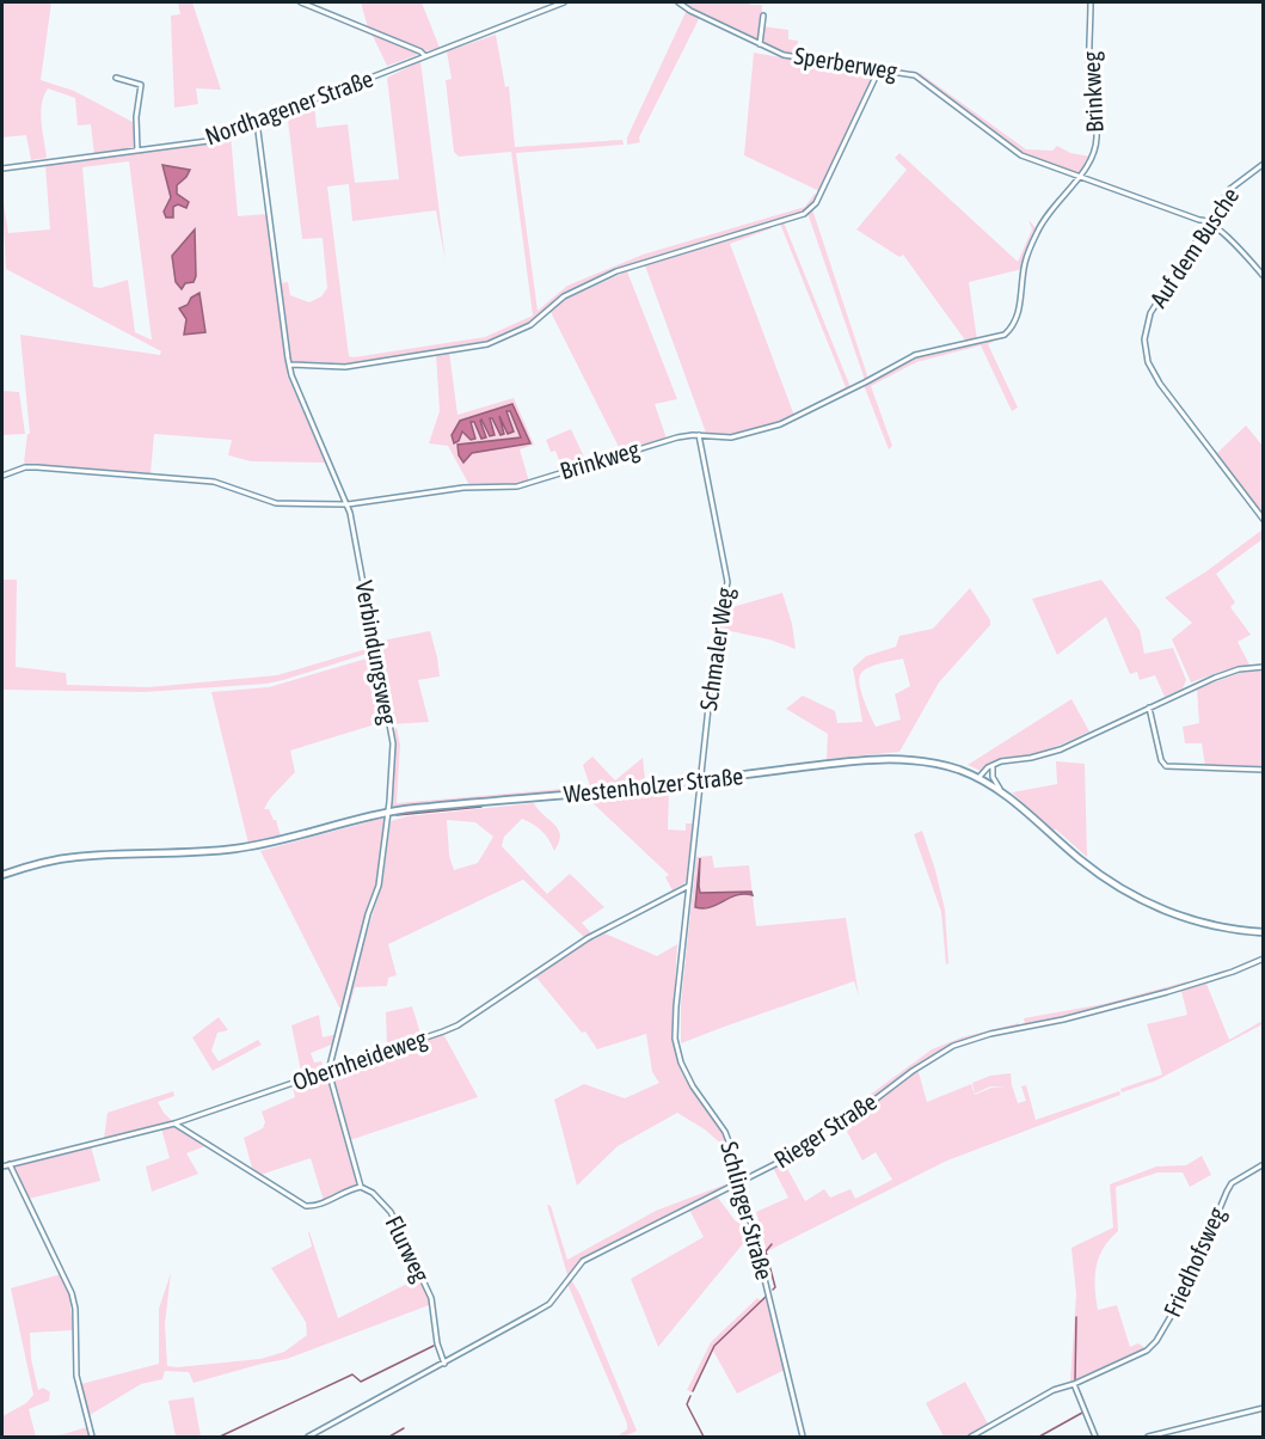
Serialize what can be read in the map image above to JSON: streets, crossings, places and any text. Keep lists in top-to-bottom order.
{
  "streets": {
    "main road": ["Westenholzer Straße"],
    "street": [
      "Sperberweg",
      "Brinkweg",
      "Nordhagener Straße",
      "Auf dem Busche",
      "Schmaler Weg",
      "Verbindungsweg",
      "Obernheideweg",
      "Rieger Straße",
      "Schlinger Straße",
      "Flurweg",
      "Friedhofsweg"
    ]
  },
  "crossings": [
    ["Sperberweg", "Brinkweg"],
    ["Brinkweg", "Schmaler Weg"],
    ["Brinkweg", "Verbindungsweg"],
    ["Nordhagener Straße", "Verbindungsweg"],
    ["Schmaler Weg", "Westenholzer Straße"],
    ["Schmaler Weg", "Schlinger Straße"],
    ["Verbindungsweg", "Westenholzer Straße"],
    ["Verbindungsweg", "Obernheideweg"],
    ["Verbindungsweg", "Flurweg"],
    ["Westenholzer Straße", "Schlinger Straße"],
    ["Obernheideweg", "Schlinger Straße"],
    ["Rieger Straße", "Schlinger Straße"],
    ["Rieger Straße", "Flurweg"]
  ]
}
